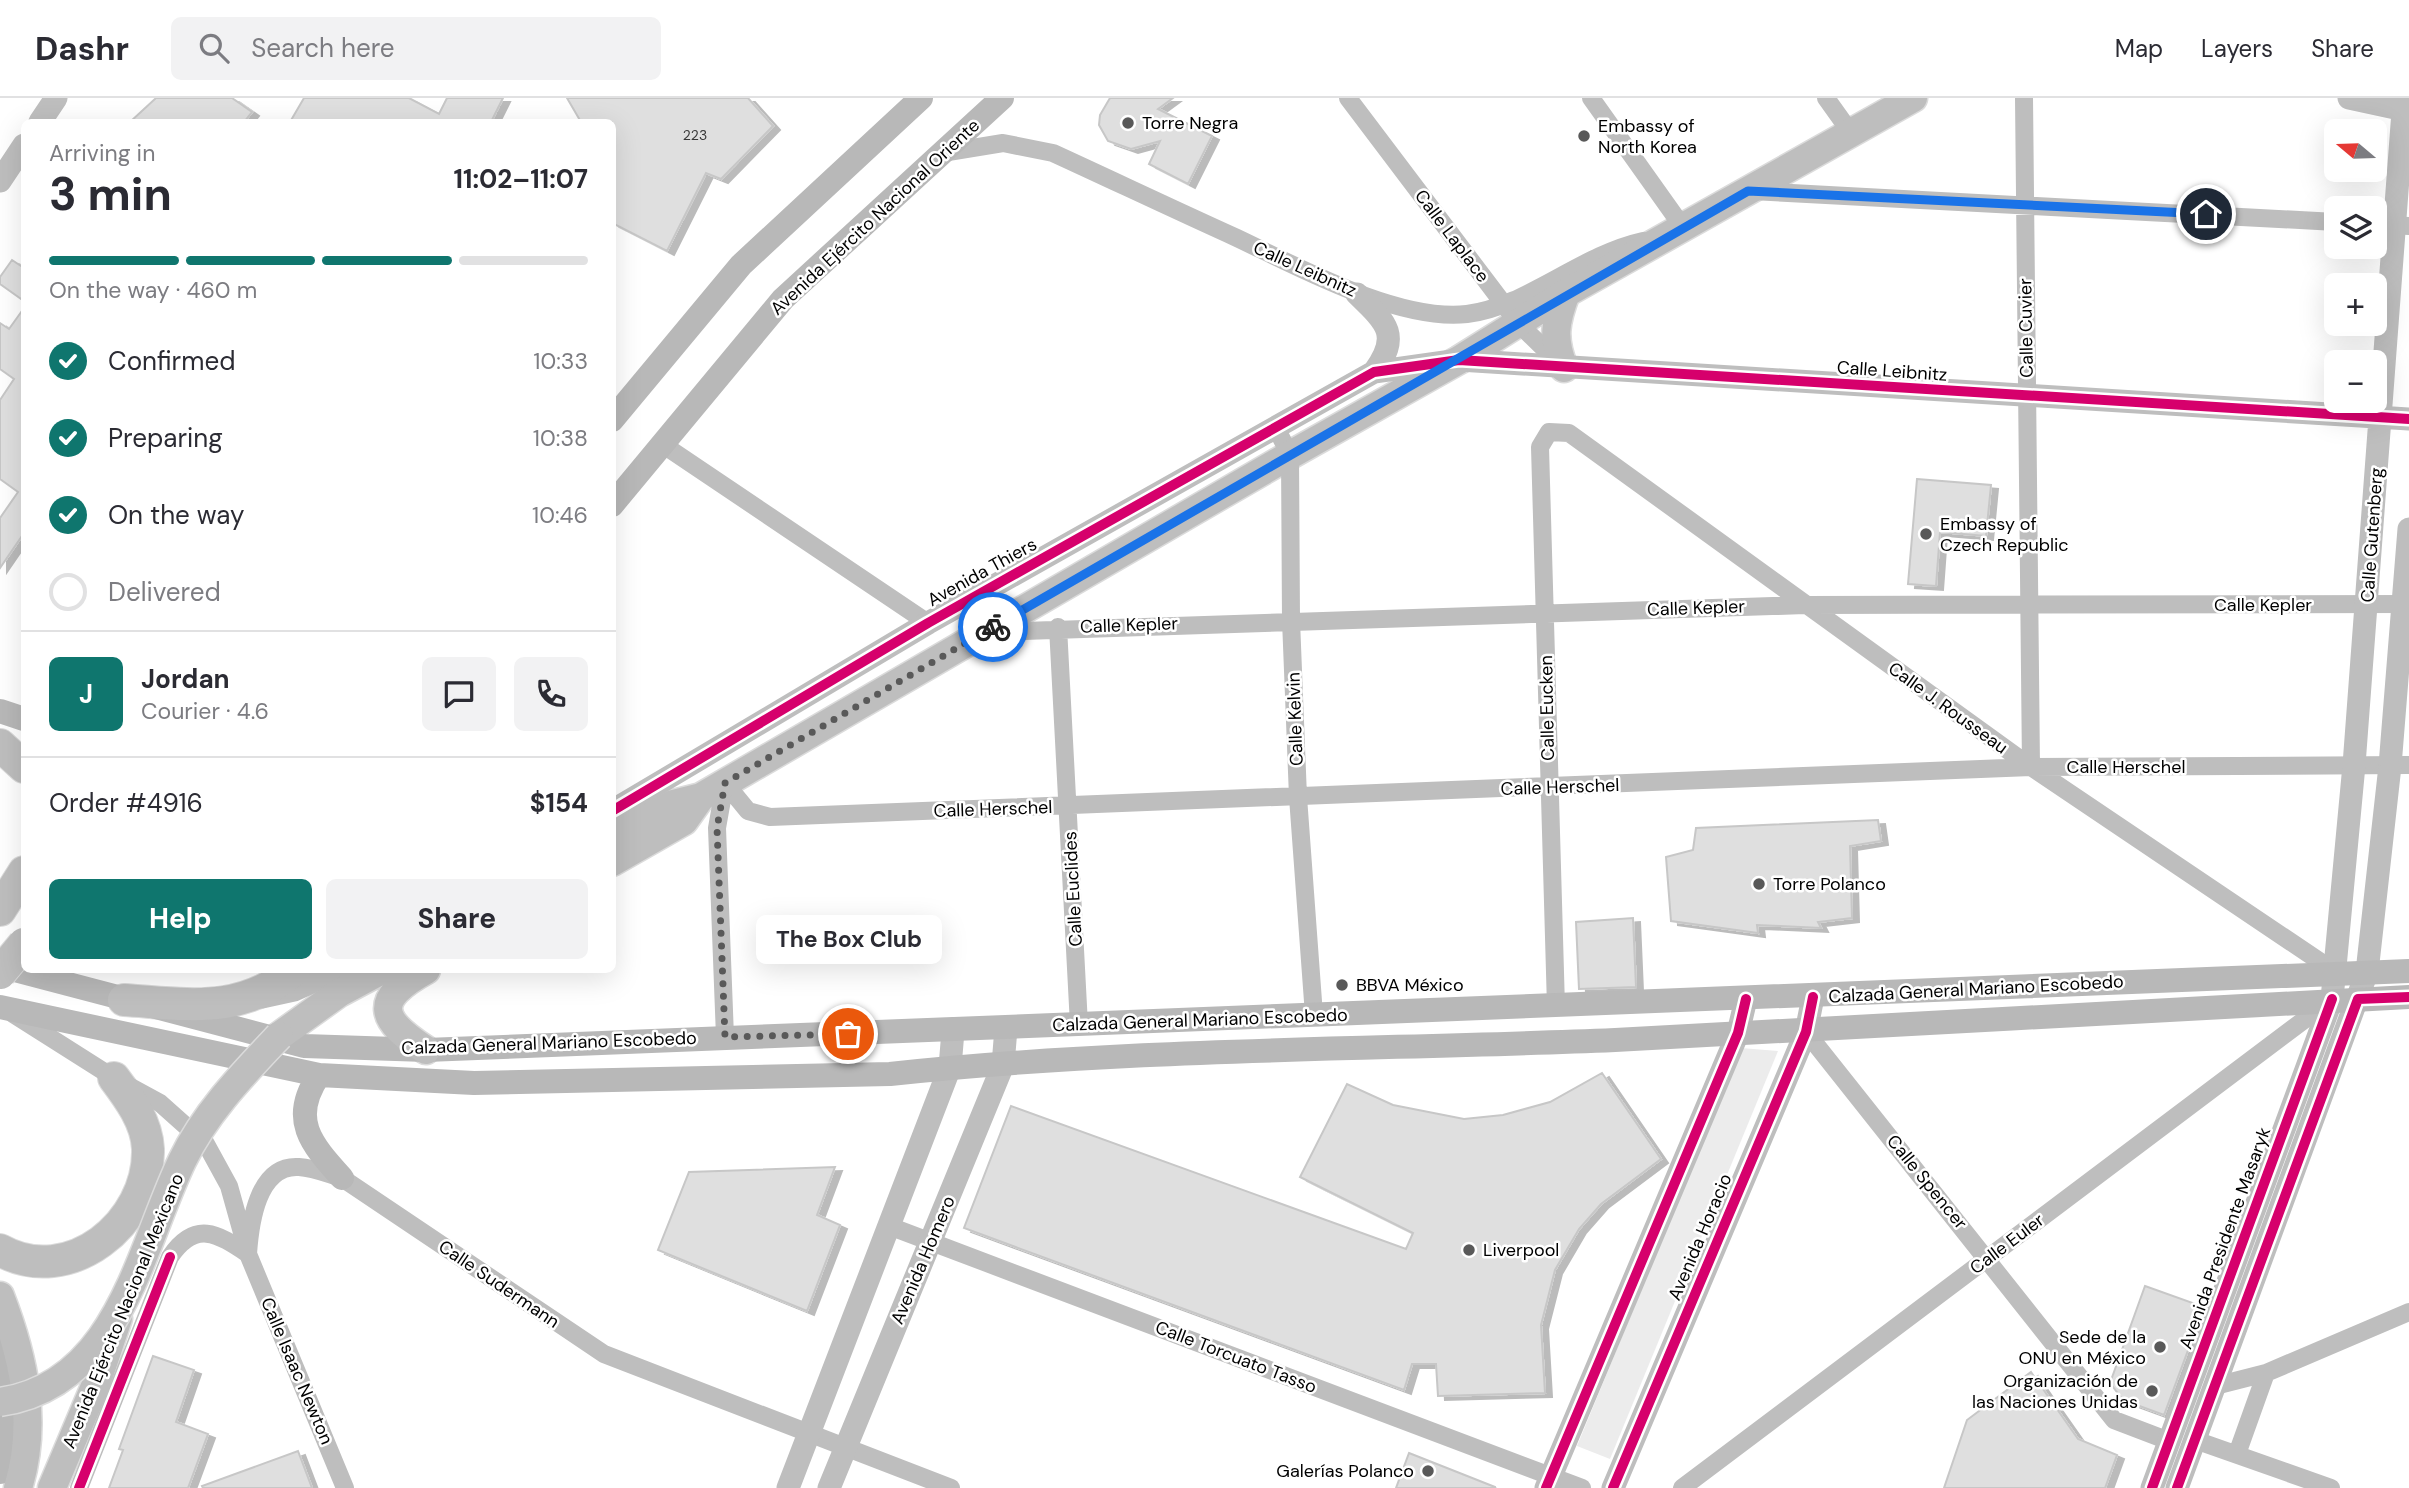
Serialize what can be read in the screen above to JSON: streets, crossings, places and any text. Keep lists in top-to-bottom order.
{
  "streets": {
    "main road": ["Avenida Ejército Nacional Oriente", "Calzada General Mariano Escobedo", "Avenida Ejército Nacional Mexicano"],
    "street": [
      "Calle Laplace",
      "Calle Leibnitz",
      "Calle Cuvier",
      "Calle Gutenberg",
      "Avenida Thiers",
      "Calle Kepler",
      "Calle Eucken",
      "Calle J. Rousseau",
      "Calle Kelvin",
      "Calle Herschel",
      "Calle Euclides",
      "Calle Spencer",
      "Avenida Horacio",
      "Avenida Presidente Masaryk",
      "Calle Euler",
      "Avenida Homero",
      "Calle Sudermann",
      "Calle Torcuato Tasso",
      "Calle Isaac Newton"
    ]
  },
  "crossings": [
    ["Avenida Ejército Nacional Oriente", "Calle Leibnitz"],
    ["Calle Laplace", "Calle Leibnitz"],
    ["Calle Leibnitz", "Calle Cuvier"],
    ["Calle Leibnitz", "Calle Gutenberg"],
    ["Calle Leibnitz", "Avenida Thiers"],
    ["Calle Cuvier", "Calle Kepler"],
    ["Calle Cuvier", "Calle J. Rousseau"],
    ["Calle Cuvier", "Calle Herschel"],
    ["Calle Gutenberg", "Calle Kepler"],
    ["Calle Gutenberg", "Calle J. Rousseau"],
    ["Calle Gutenberg", "Calle Herschel"],
    ["Calle Gutenberg", "Calzada General Mariano Escobedo"],
    ["Calle Gutenberg", "Avenida Presidente Masaryk"],
    ["Avenida Thiers", "Calle Kelvin"],
    ["Calle Kepler", "Calle Eucken"],
    ["Calle Kepler", "Calle J. Rousseau"],
    ["Calle Kepler", "Calle Kelvin"],
    ["Calle Kepler", "Calle Euclides"],
    ["Calle Eucken", "Calle J. Rousseau"],
    ["Calle Eucken", "Calle Herschel"],
    ["Calle Eucken", "Calzada General Mariano Escobedo"],
    ["Calle J. Rousseau", "Calle Herschel"],
    ["Calle J. Rousseau", "Calzada General Mariano Escobedo"],
    ["Calle J. Rousseau", "Avenida Presidente Masaryk"],
    ["Calle Kelvin", "Calle Herschel"],
    ["Calle Kelvin", "Calzada General Mariano Escobedo"],
    ["Calle Herschel", "Calle Euclides"],
    ["Calle Euclides", "Calzada General Mariano Escobedo"],
    ["Calzada General Mariano Escobedo", "Calle Spencer"],
    ["Calzada General Mariano Escobedo", "Avenida Horacio"],
    ["Calzada General Mariano Escobedo", "Avenida Presidente Masaryk"],
    ["Calzada General Mariano Escobedo", "Calle Euler"],
    ["Calzada General Mariano Escobedo", "Avenida Homero"],
    ["Calzada General Mariano Escobedo", "Calle Isaac Newton"],
    ["Calle Spencer", "Avenida Horacio"],
    ["Calle Spencer", "Avenida Presidente Masaryk"],
    ["Calle Spencer", "Calle Euler"],
    ["Avenida Presidente Masaryk", "Calle Euler"],
    ["Avenida Homero", "Calle Sudermann"],
    ["Avenida Homero", "Calle Torcuato Tasso"],
    ["Calle Sudermann", "Avenida Ejército Nacional Mexicano"],
    ["Calle Sudermann", "Calle Isaac Newton"],
    ["Avenida Ejército Nacional Mexicano", "Calle Isaac Newton"]
  ],
  "places": [
    "Torre Negra",
    "Embassy of North Korea",
    "Embassy of Czech Republic",
    "Torre Polanco",
    "BBVA México",
    "The Box Club",
    "Liverpool",
    "Sede de la ONU en México",
    "Organización de las Naciones Unidas",
    "Galerías Polanco"
  ],
  "house_numbers": ["223"],
  "north": "left",
  "page": {
    "header": "Dashr",
    "search": "Search here",
    "nav": ["Map", "Layers", "Share"],
    "map_buttons": ["+", "−"],
    "heading": ["3 min", "Arriving in", "11:02–11:07"],
    "panel": [
      "Jordan",
      "Courier · 4.6",
      "Order #4916",
      "$154"
    ],
    "bar": "On the way · 460 m",
    "list": [
      ["Confirmed", "10:33"],
      ["Preparing", "10:38"],
      ["On the way", "10:46"],
      "Delivered"
    ],
    "round": "J",
    "buttons": ["Help", "Share"],
    "bubble": "The Box Club"
  }
}
